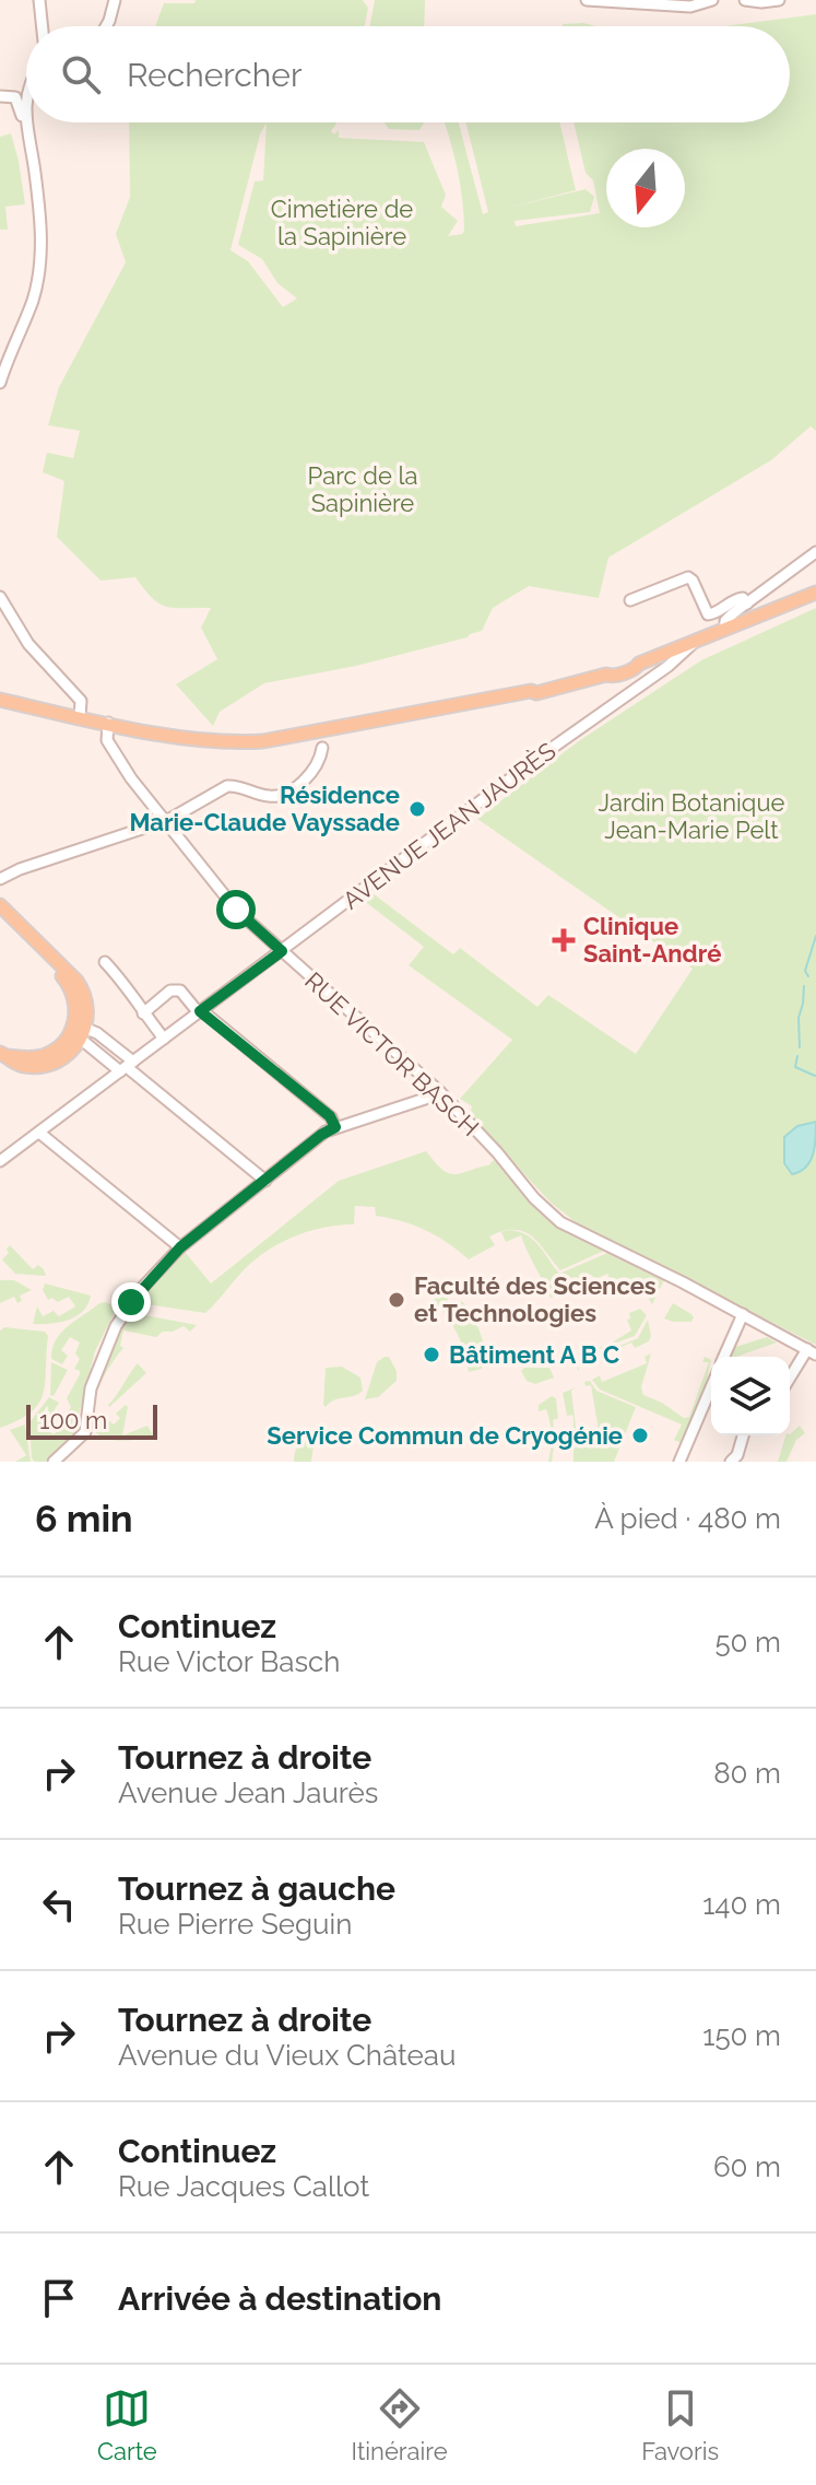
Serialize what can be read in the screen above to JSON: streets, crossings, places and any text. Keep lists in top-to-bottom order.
{
  "streets": {
    "street": ["AVENUE JEAN JAURÈS", "RUE VICTOR BASCH"]
  },
  "crossings": [
    ["AVENUE JEAN JAURÈS", "RUE VICTOR BASCH"]
  ],
  "parks": ["Cimetière de la Sapinière", "Parc de la Sapinière", "Jardin Botanique Jean-Marie Pelt"],
  "places": {
    "other": [
      "Résidence Marie-Claude Vayssade",
      "Faculté des Sciences et Technologies",
      "Bâtiment A B C",
      "Service Commun de Cryogénie"
    ],
    "health": ["Clinique Saint-André"]
  },
  "scale_bar": "100 m",
  "north": "bottom",
  "page": {
    "search": "Rechercher",
    "scale": "100 m",
    "heading": ["6 min", "À pied · 480 m"],
    "list": [
      ["Continuez", "Rue Victor Basch", "50 m"],
      ["Tournez à droite", "Avenue Jean Jaurès", "80 m"],
      ["Tournez à gauche", "Rue Pierre Seguin", "140 m"],
      ["Tournez à droite", "Avenue du Vieux Château", "150 m"],
      ["Continuez", "Rue Jacques Callot", "60 m"],
      "Arrivée à destination"
    ],
    "nav": ["Carte", "Itinéraire", "Favoris"]
  }
}
